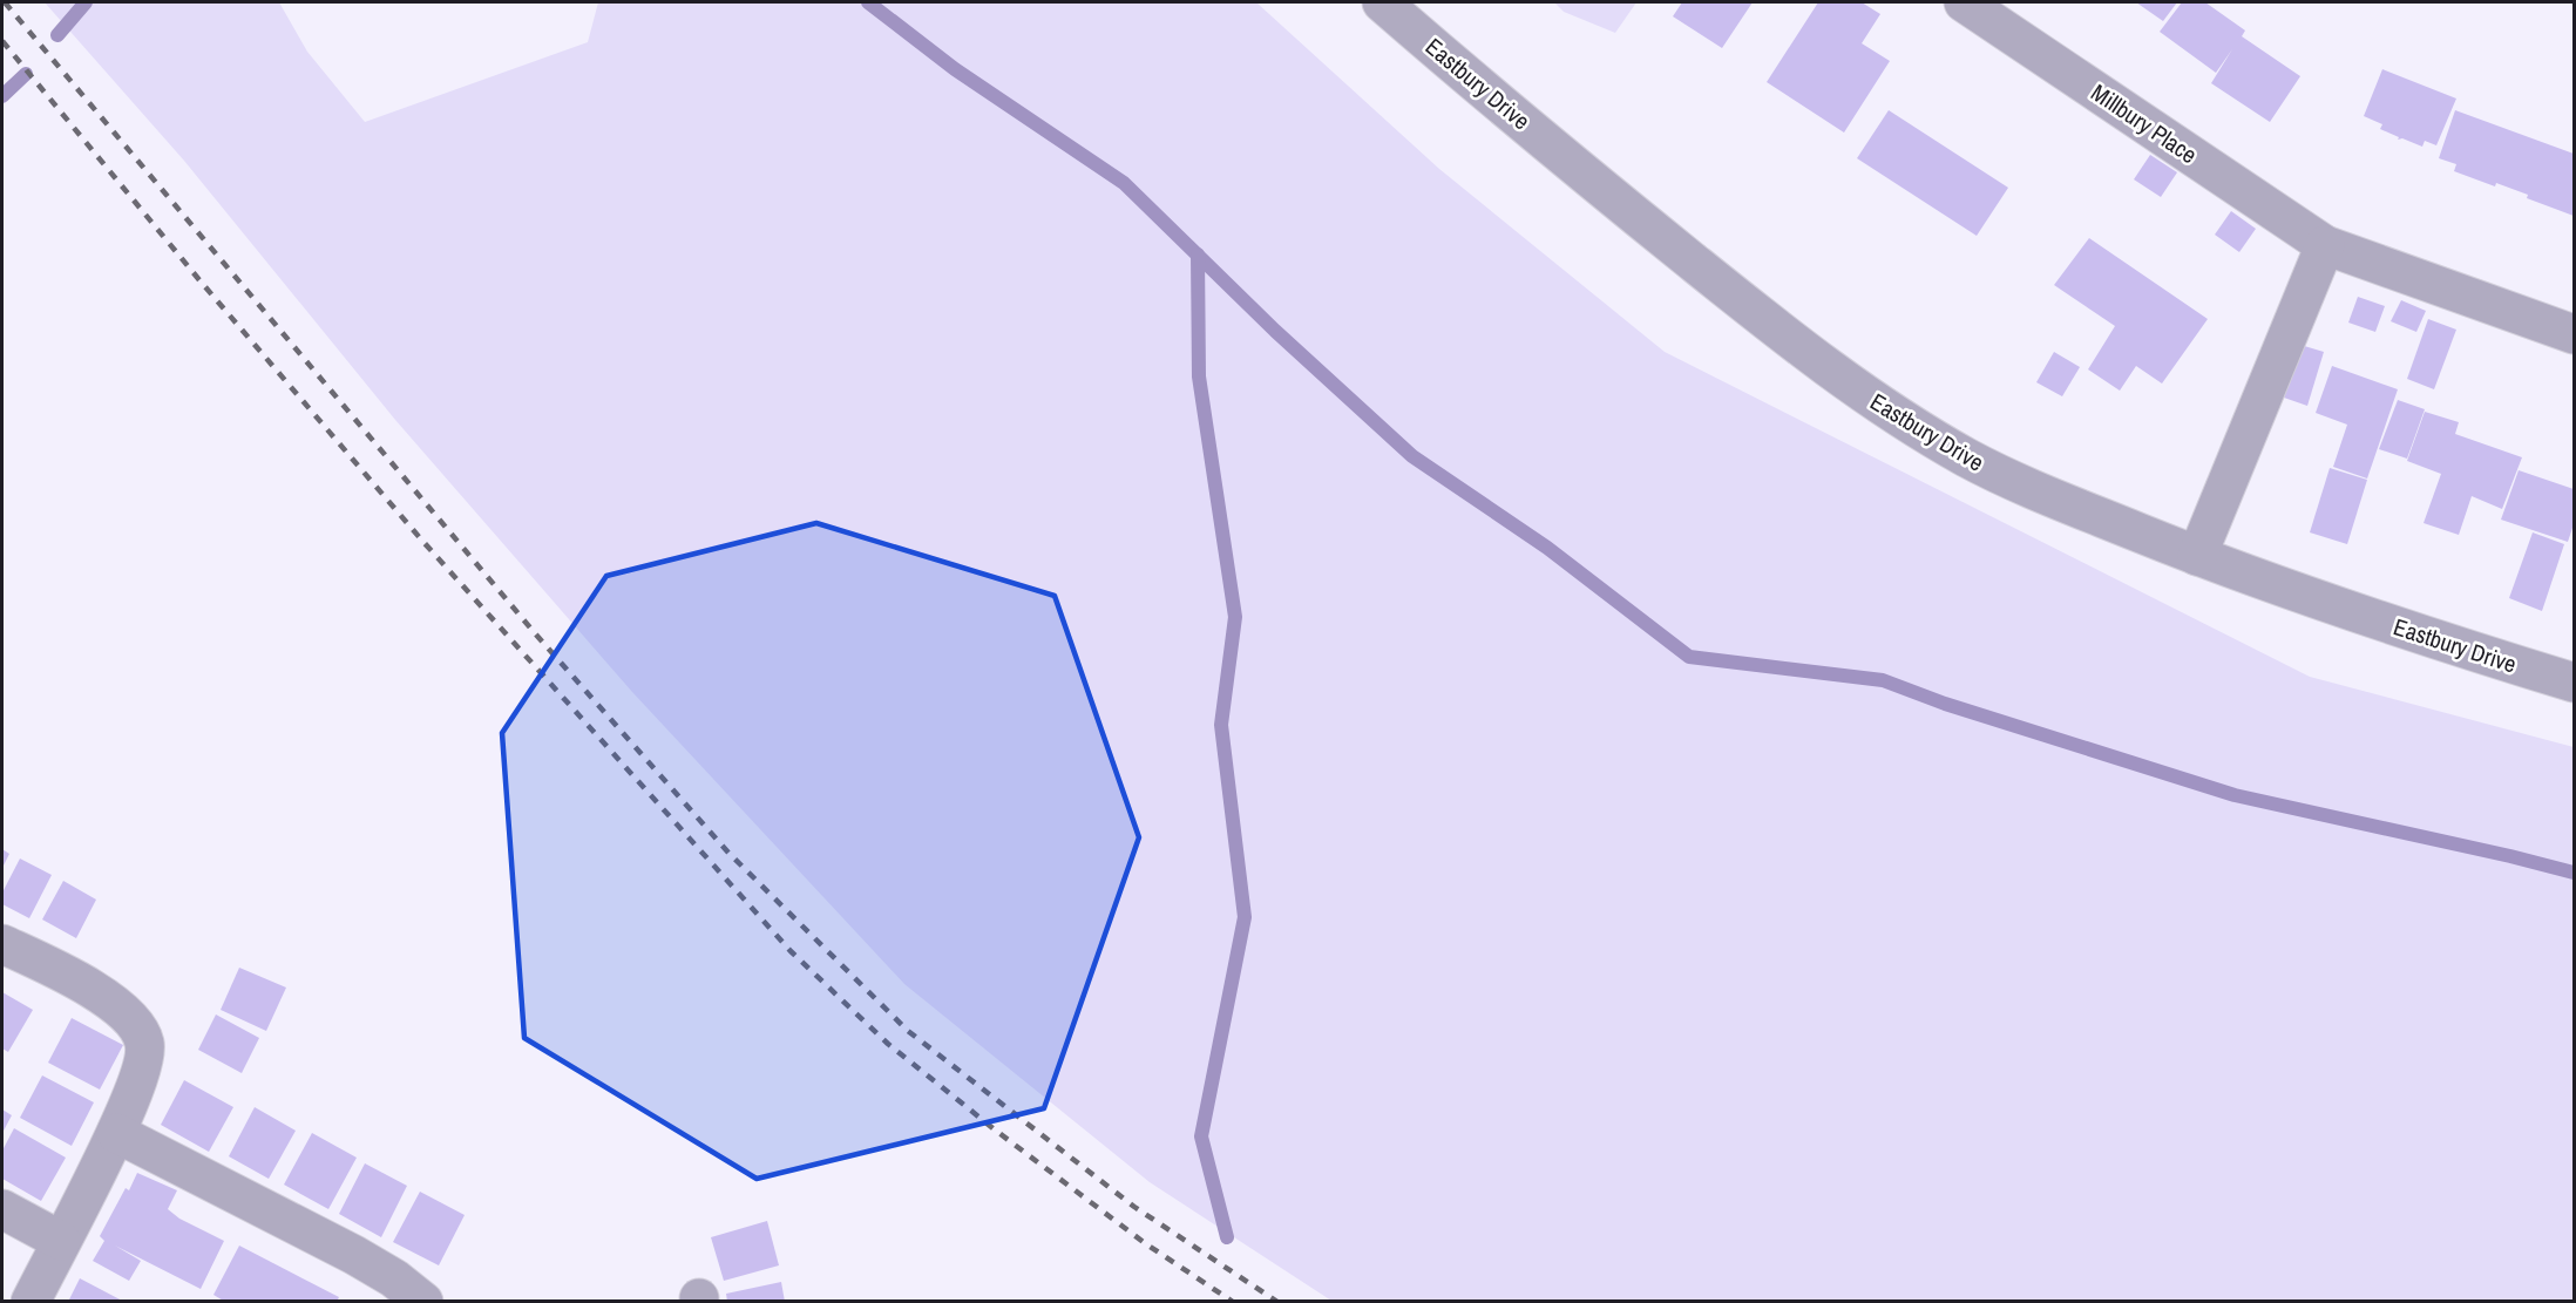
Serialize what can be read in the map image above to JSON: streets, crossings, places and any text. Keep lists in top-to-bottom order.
{
  "streets": {
    "street": ["Eastbury Drive", "Millbury Place"]
  }
}
